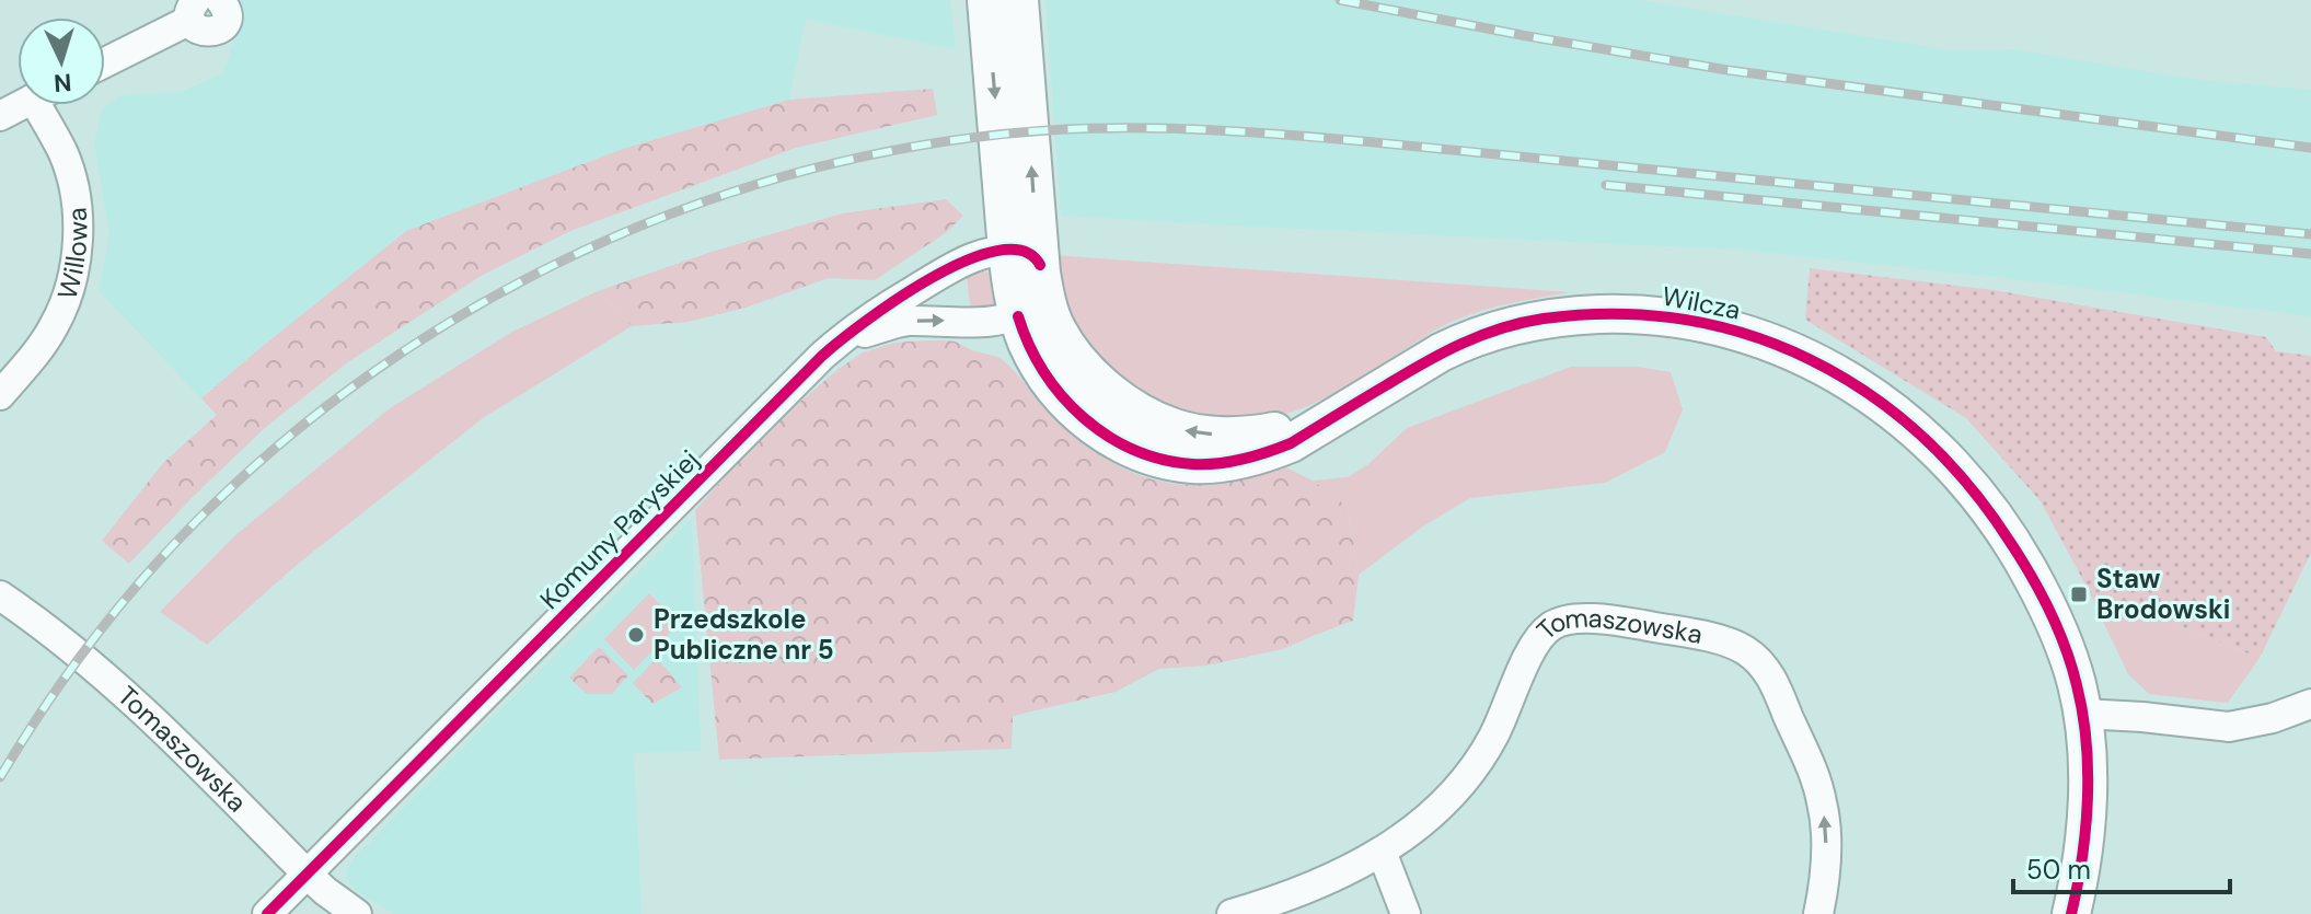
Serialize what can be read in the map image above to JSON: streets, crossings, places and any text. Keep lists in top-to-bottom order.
{
  "streets": {
    "street": [
      "Willowa",
      "Wilcza",
      "Komuny Paryskiej",
      "Tomaszowska"
    ]
  },
  "crossings": [
    ["Wilcza", "Komuny Paryskiej"],
    ["Komuny Paryskiej", "Tomaszowska"]
  ],
  "places": {
    "transit": ["Staw Brodowski"],
    "other": ["Przedszkole Publiczne nr 5"]
  },
  "scale_bar": "50 m",
  "north": "bottom"
}
